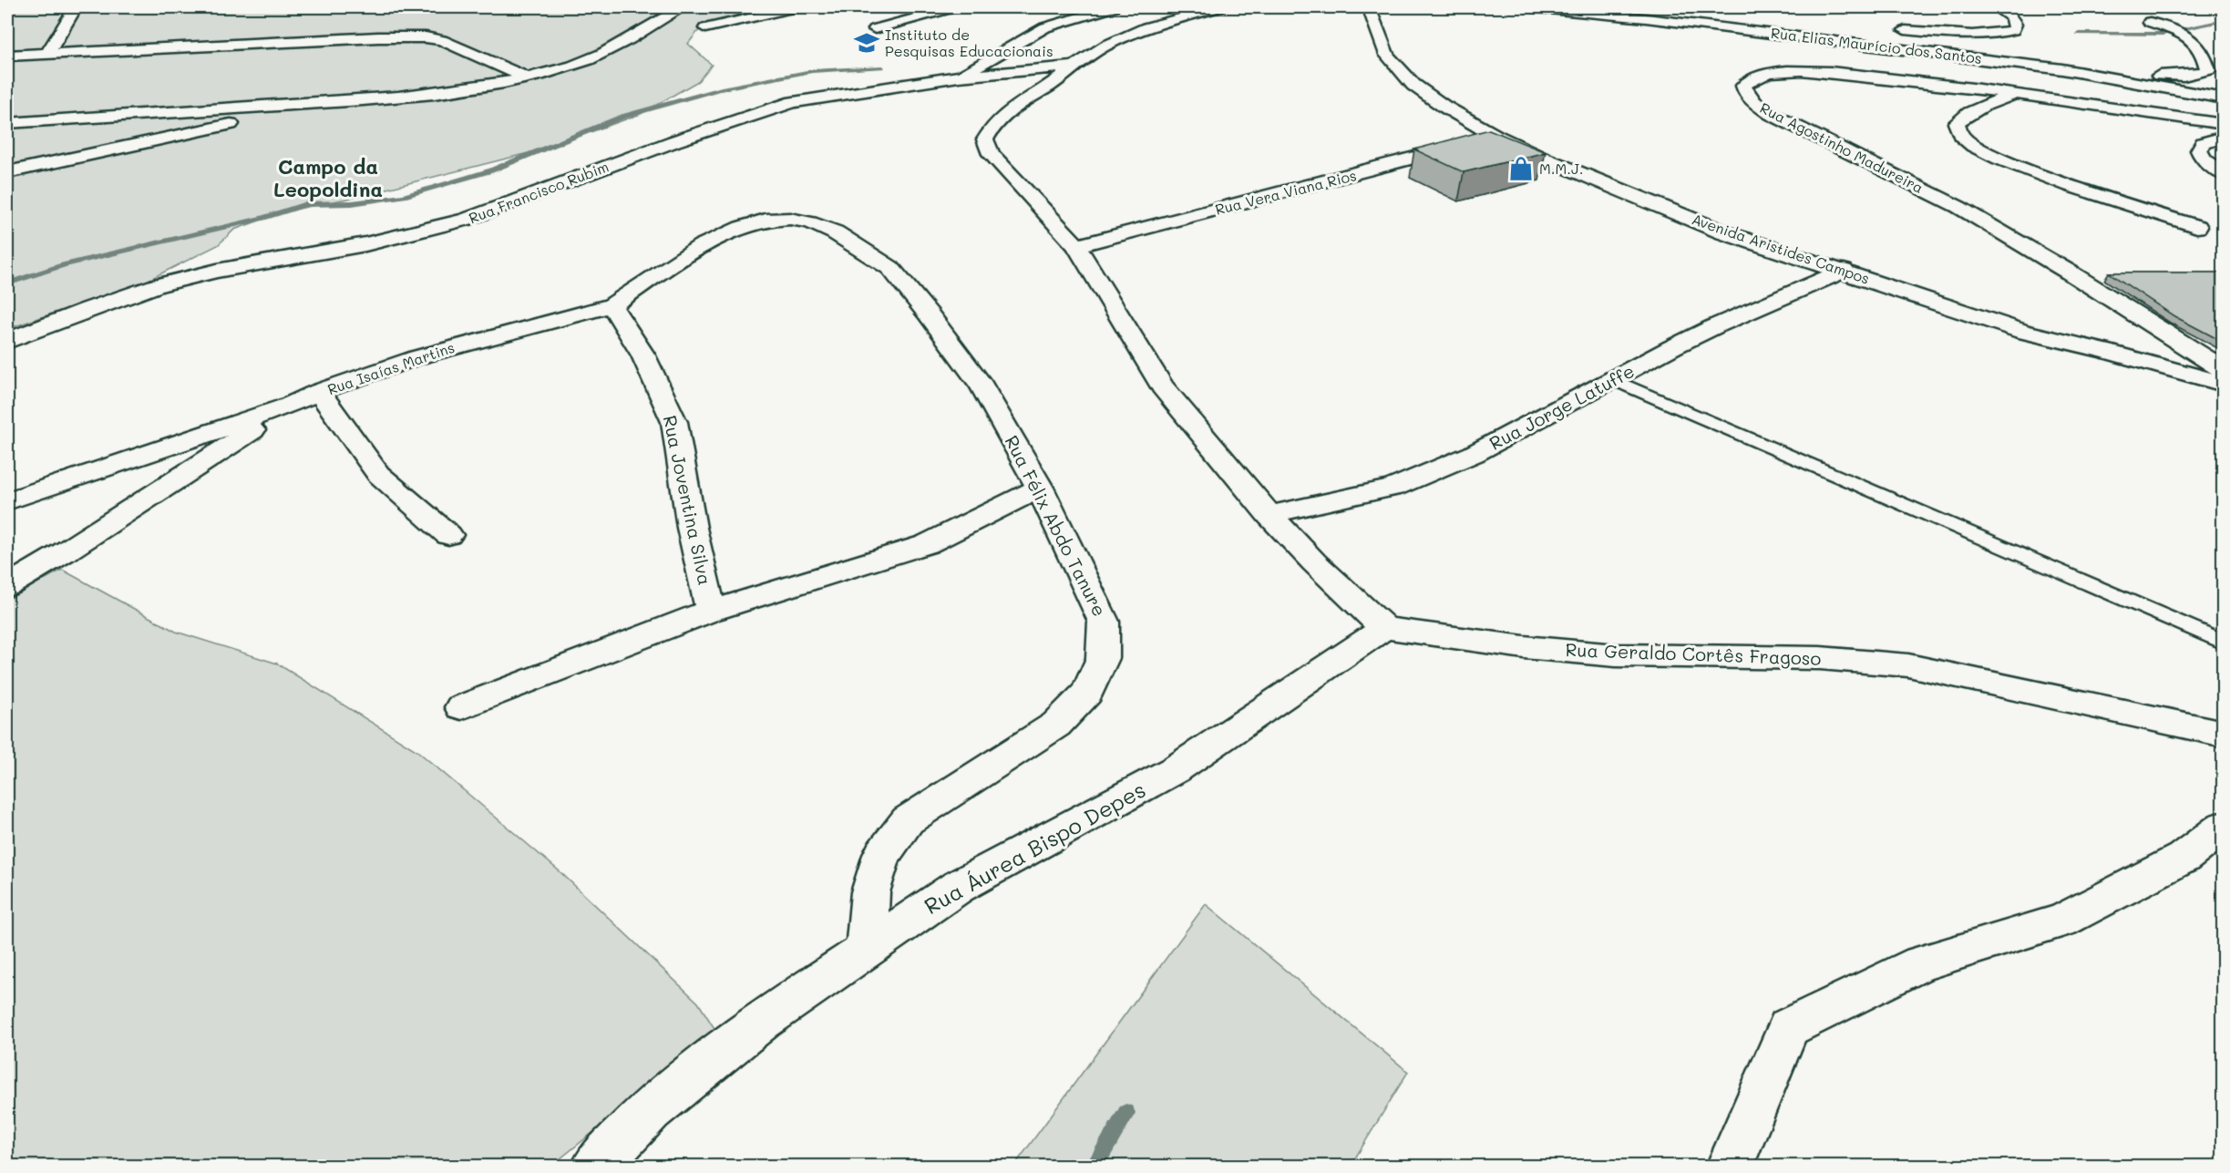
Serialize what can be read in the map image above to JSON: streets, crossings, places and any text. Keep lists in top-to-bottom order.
{
  "streets": {
    "main road": [
      "Rua Elias Maurício dos Santos",
      "Rua Agostinho Madureira",
      "Rua Francisco Rubim",
      "Rua Vera Viana Rios",
      "Avenida Aristides Campos",
      "Rua Isaías Martins",
      "Rua Jorge Latuffe",
      "Rua Joventina Silva",
      "Rua Félix Abdo Tanure",
      "Rua Geraldo Cortês Fragoso",
      "Rua Áurea Bispo Depes"
    ]
  },
  "crossings": [
    ["Rua Vera Viana Rios", "Avenida Aristides Campos"],
    ["Avenida Aristides Campos", "Rua Jorge Latuffe"],
    ["Rua Isaías Martins", "Rua Joventina Silva"],
    ["Rua Isaías Martins", "Rua Félix Abdo Tanure"],
    ["Rua Félix Abdo Tanure", "Rua Áurea Bispo Depes"],
    ["Rua Geraldo Cortês Fragoso", "Rua Áurea Bispo Depes"]
  ],
  "districts": ["Campo da Leopoldina"],
  "places": {
    "school or university": ["Instituto de Pesquisas Educacionais"],
    "shop": ["M.M.J."]
  }
}
